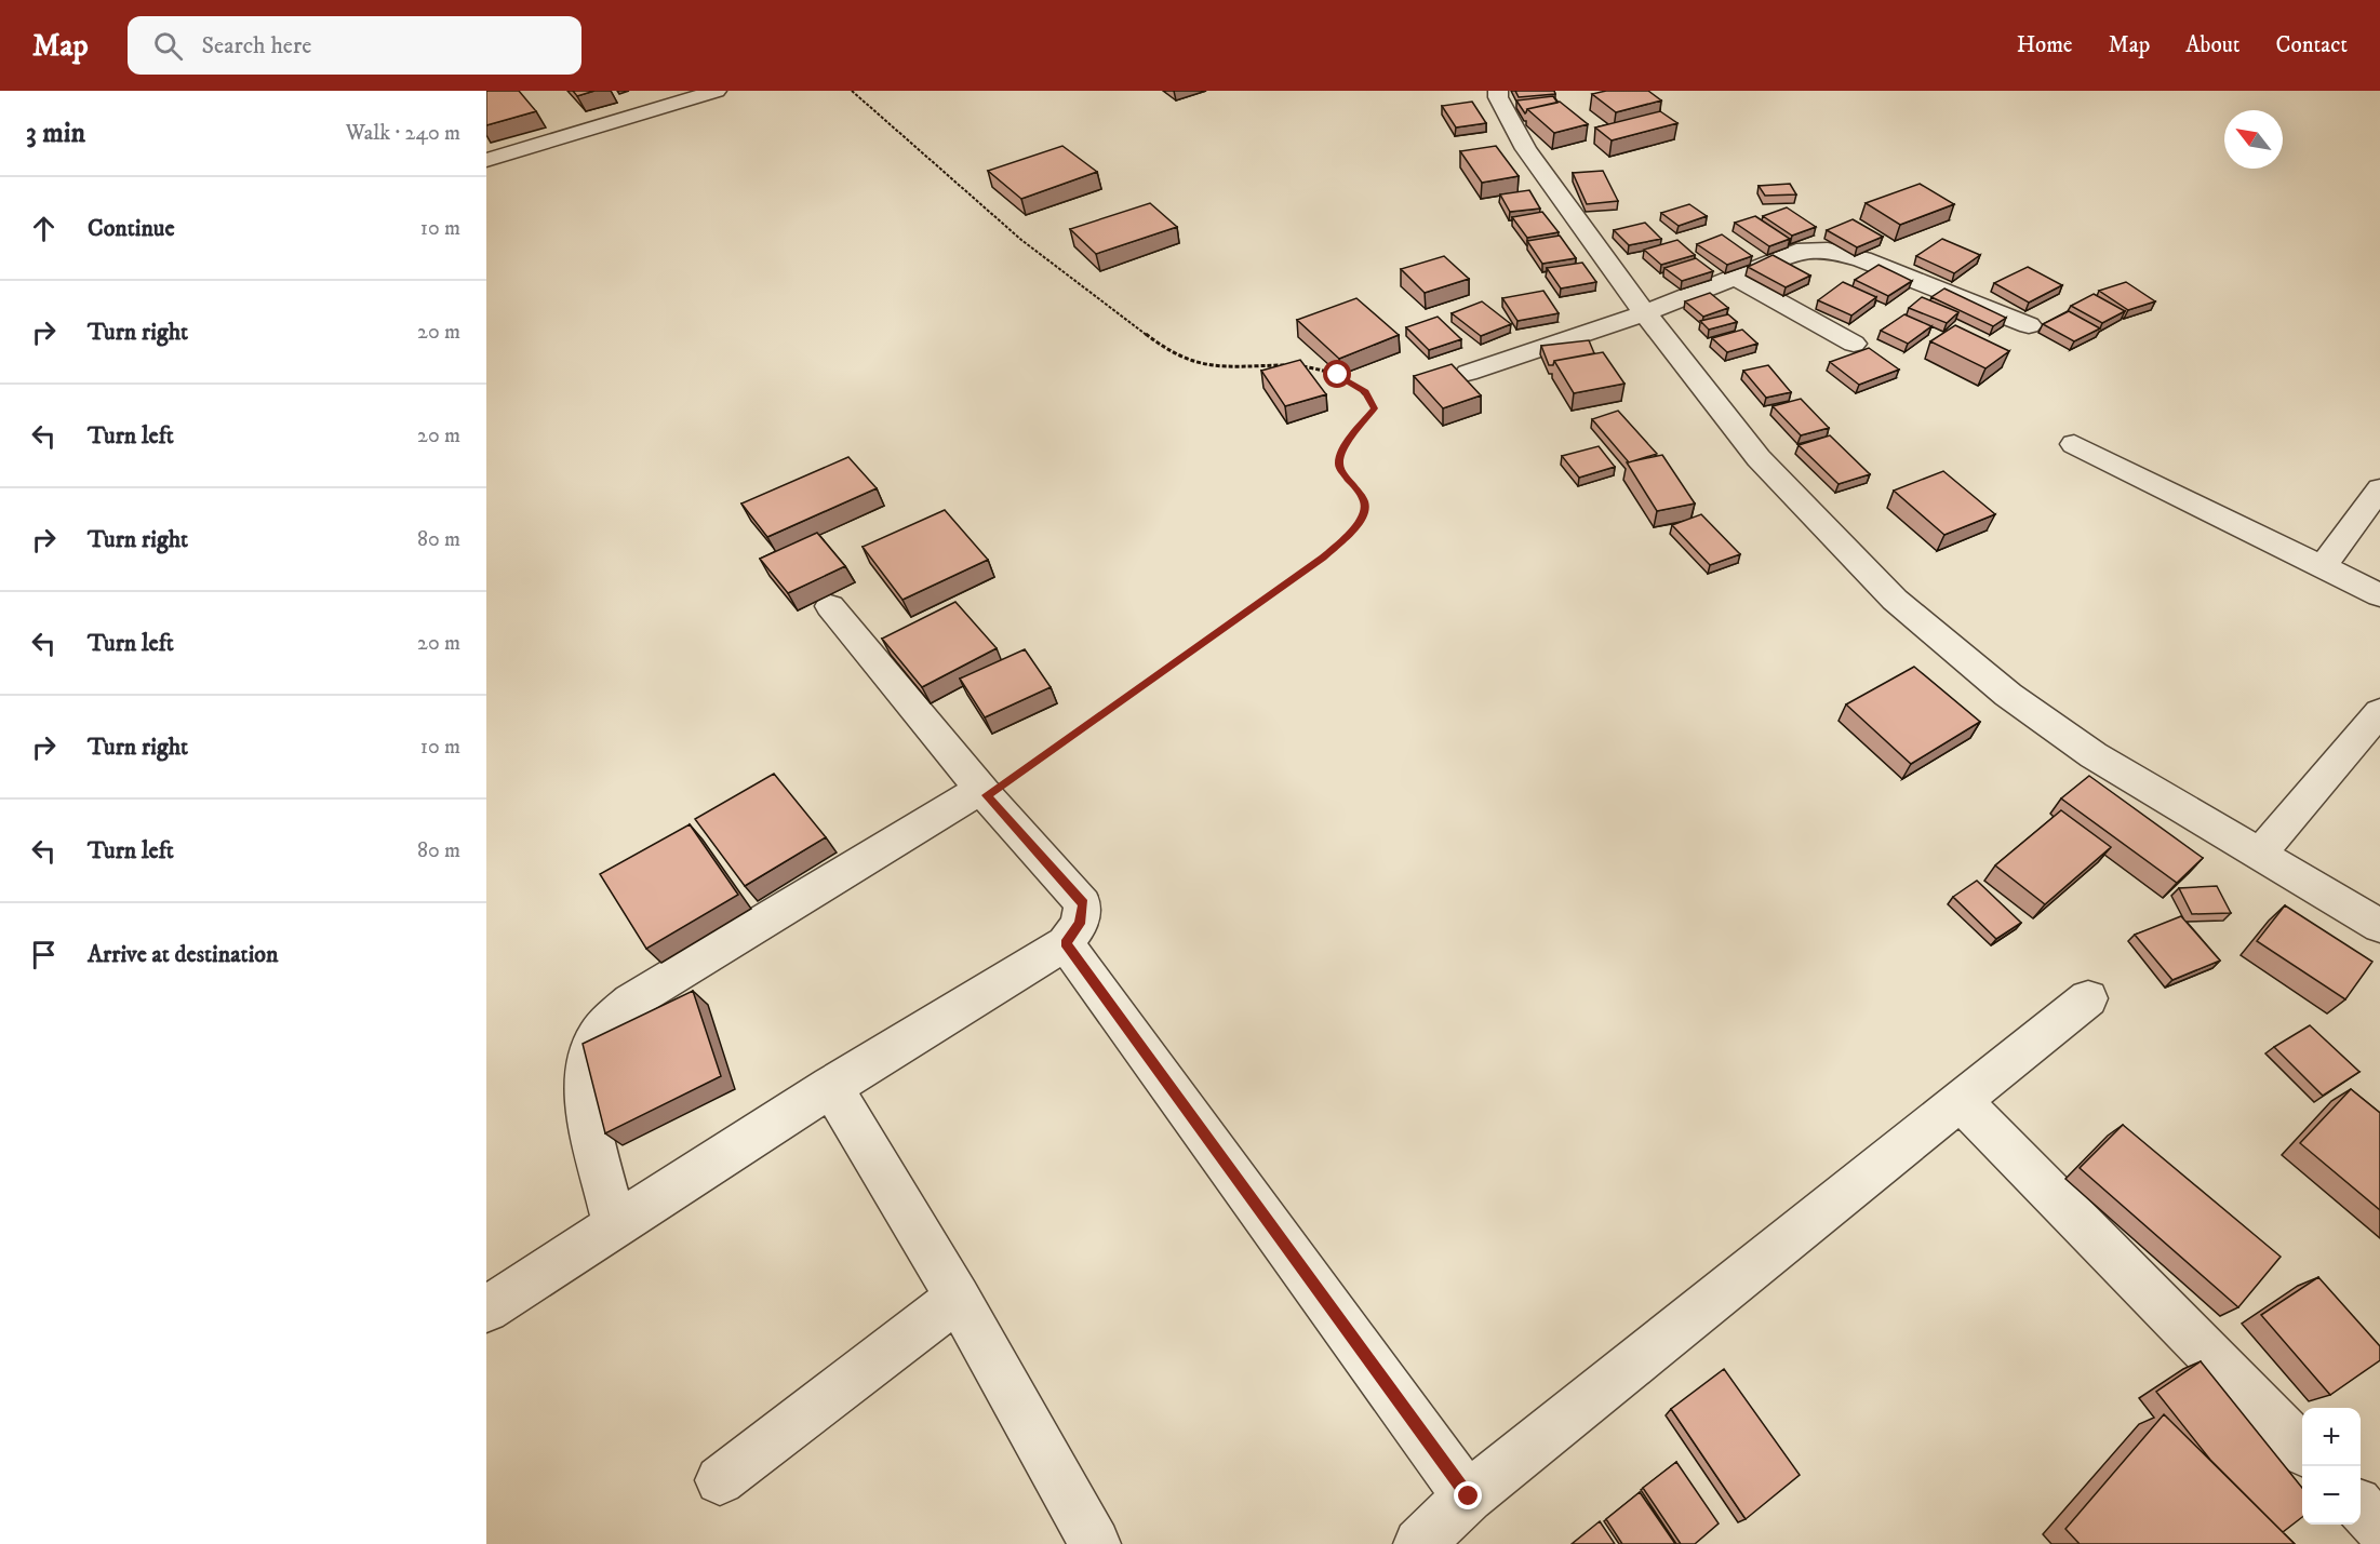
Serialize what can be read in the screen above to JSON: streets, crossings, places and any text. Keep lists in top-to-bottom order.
{
  "north": "top left",
  "page": {
    "header": "Map",
    "search": "Search here",
    "nav": [
      "Home",
      "Map",
      "About",
      "Contact"
    ],
    "heading": ["3 min", "Walk · 240 m"],
    "list": [
      ["Continue", "10 m"],
      ["Turn right", "20 m"],
      ["Turn left", "20 m"],
      ["Turn right", "80 m"],
      ["Turn left", "20 m"],
      ["Turn right", "10 m"],
      ["Turn left", "80 m"],
      "Arrive at destination"
    ],
    "map_buttons": ["+", "−"]
  }
}
